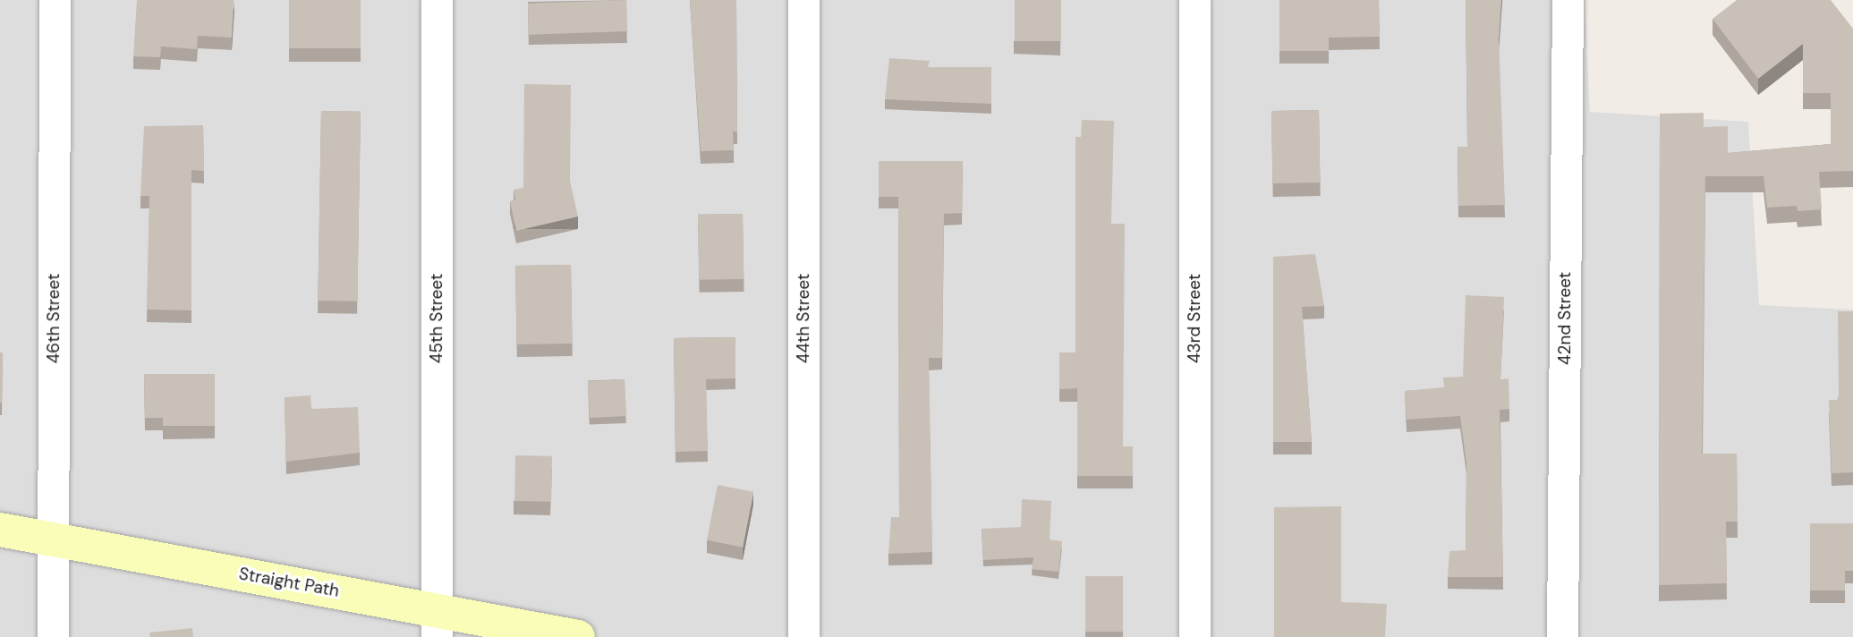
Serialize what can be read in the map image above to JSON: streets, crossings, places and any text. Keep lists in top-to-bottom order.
{
  "streets": {
    "main road": ["Straight Path"],
    "street": [
      "46th Street",
      "45th Street",
      "44th Street",
      "43rd Street",
      "42nd Street"
    ]
  },
  "crossings": [
    ["46th Street", "Straight Path"],
    ["45th Street", "Straight Path"]
  ]
}
